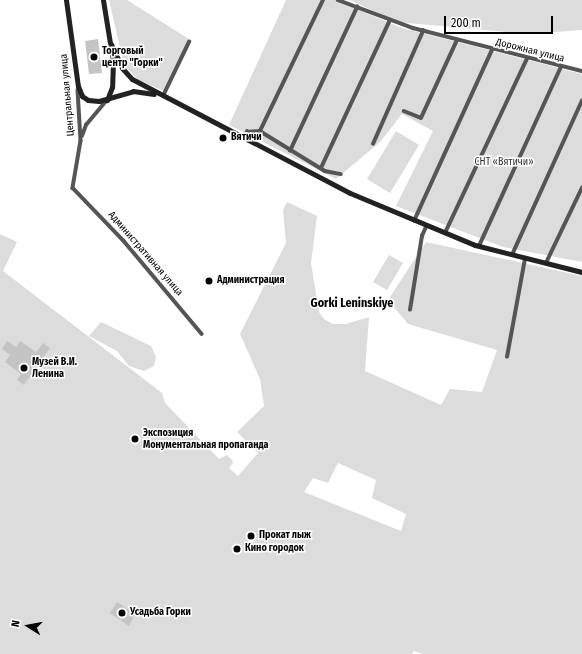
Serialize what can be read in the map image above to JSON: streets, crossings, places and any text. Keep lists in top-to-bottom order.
{
  "streets": {
    "main road": ["Центральная улица"],
    "street": ["Дорожная улица", "Административная улица"]
  },
  "crossings": [
    ["Центральная улица", "Административная улица"]
  ],
  "districts": ["Gorki Leninskiye"],
  "parks": ["СНТ «Вятичи»"],
  "places": [
    "Торговый центр \"Горки\"",
    "Вятичи",
    "Администрация",
    "Музей В.И. Ленина",
    "Экспозиция Монументальная пропаганда",
    "Прокат лыж",
    "Кино городок",
    "Усадьба Горки"
  ],
  "scale_bar": "200 m",
  "north": "left"
}
